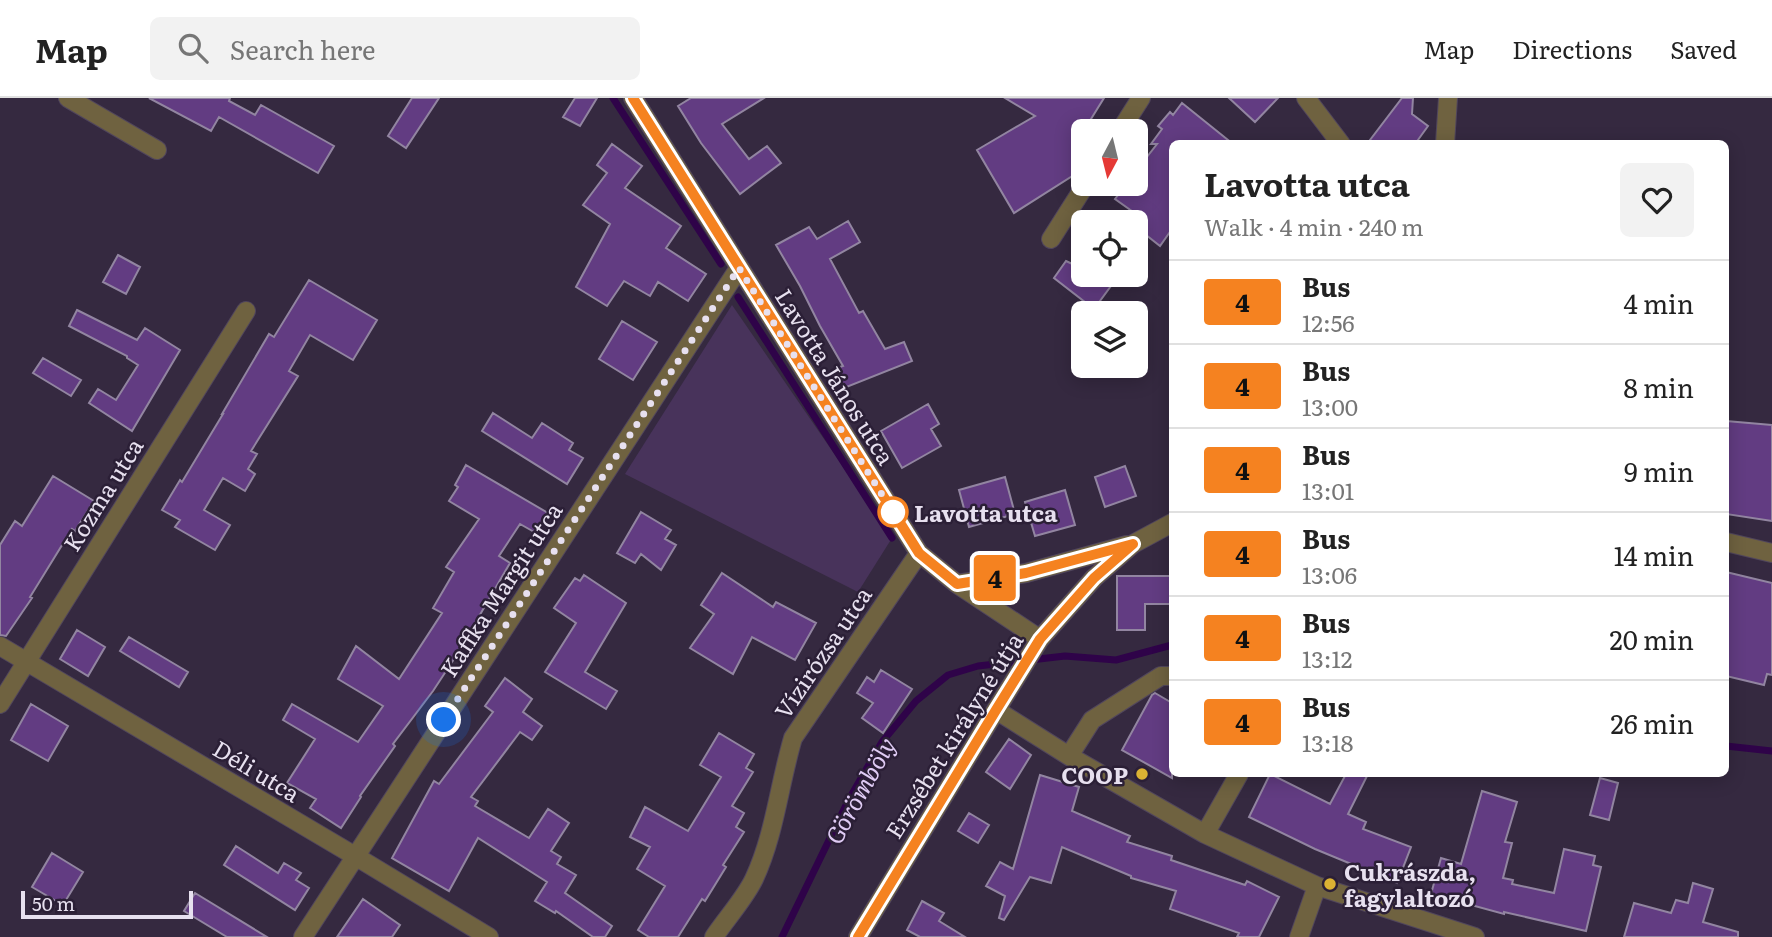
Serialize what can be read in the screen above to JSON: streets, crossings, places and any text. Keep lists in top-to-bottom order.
{
  "streets": {
    "street": [
      "Lavotta János utca",
      "Kozma utca",
      "Kaffka Margit utca",
      "Vízirózsa utca",
      "Erzsébet királyné útja",
      "Déli utca"
    ]
  },
  "crossings": [
    ["Lavotta János utca", "Kaffka Margit utca"],
    ["Lavotta János utca", "Vízirózsa utca"],
    ["Lavotta János utca", "Erzsébet királyné útja"],
    ["Kozma utca", "Déli utca"],
    ["Kaffka Margit utca", "Déli utca"]
  ],
  "water": ["Görömböly"],
  "places": ["Lavotta utca", "COOP", "Cukrászda, fagylaltozó"],
  "lines": ["bus line 4"],
  "scale_bar": "50 m",
  "north": "bottom",
  "page": {
    "header": "Map",
    "search": "Search here",
    "nav": ["Map", "Directions", "Saved"],
    "on_map": "4",
    "heading": ["Lavotta utca", "Walk · 4 min · 240 m"],
    "list": [
      {
        "mark": "4",
        "name": "Bus",
        "note": "12:56",
        "value": "4 min"
      },
      {
        "mark": "4",
        "name": "Bus",
        "note": "13:00",
        "value": "8 min"
      },
      {
        "mark": "4",
        "name": "Bus",
        "note": "13:01",
        "value": "9 min"
      },
      {
        "mark": "4",
        "name": "Bus",
        "note": "13:06",
        "value": "14 min"
      },
      {
        "mark": "4",
        "name": "Bus",
        "note": "13:12",
        "value": "20 min"
      },
      {
        "mark": "4",
        "name": "Bus",
        "note": "13:18",
        "value": "26 min"
      }
    ],
    "scale": "50 m"
  }
}
